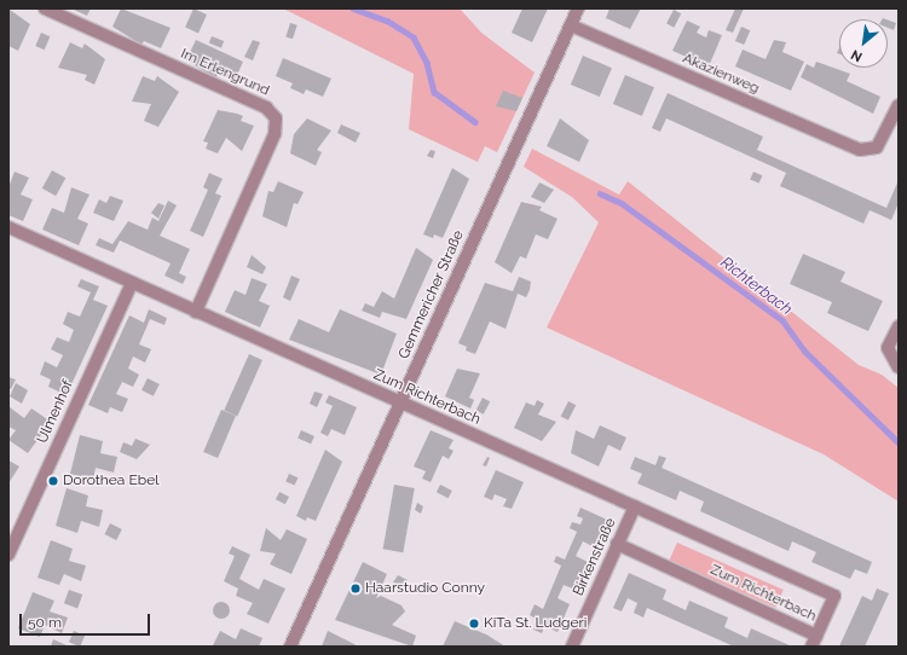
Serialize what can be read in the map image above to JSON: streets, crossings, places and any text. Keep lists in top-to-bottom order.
{
  "streets": {
    "street": [
      "Im Erlengrund",
      "Akazienweg",
      "Gemmericher Straße",
      "Zum Richterbach",
      "Ulmenhof",
      "Birkenstraße"
    ]
  },
  "crossings": [
    ["Im Erlengrund", "Zum Richterbach"],
    ["Akazienweg", "Gemmericher Straße"],
    ["Gemmericher Straße", "Zum Richterbach"],
    ["Zum Richterbach", "Ulmenhof"],
    ["Zum Richterbach", "Birkenstraße"]
  ],
  "water": ["Richterbach"],
  "places": ["Dorothea Ebel", "Haarstudio Conny", "KiTa St. Ludgeri"],
  "scale_bar": "50 m",
  "north": "bottom left"
}
